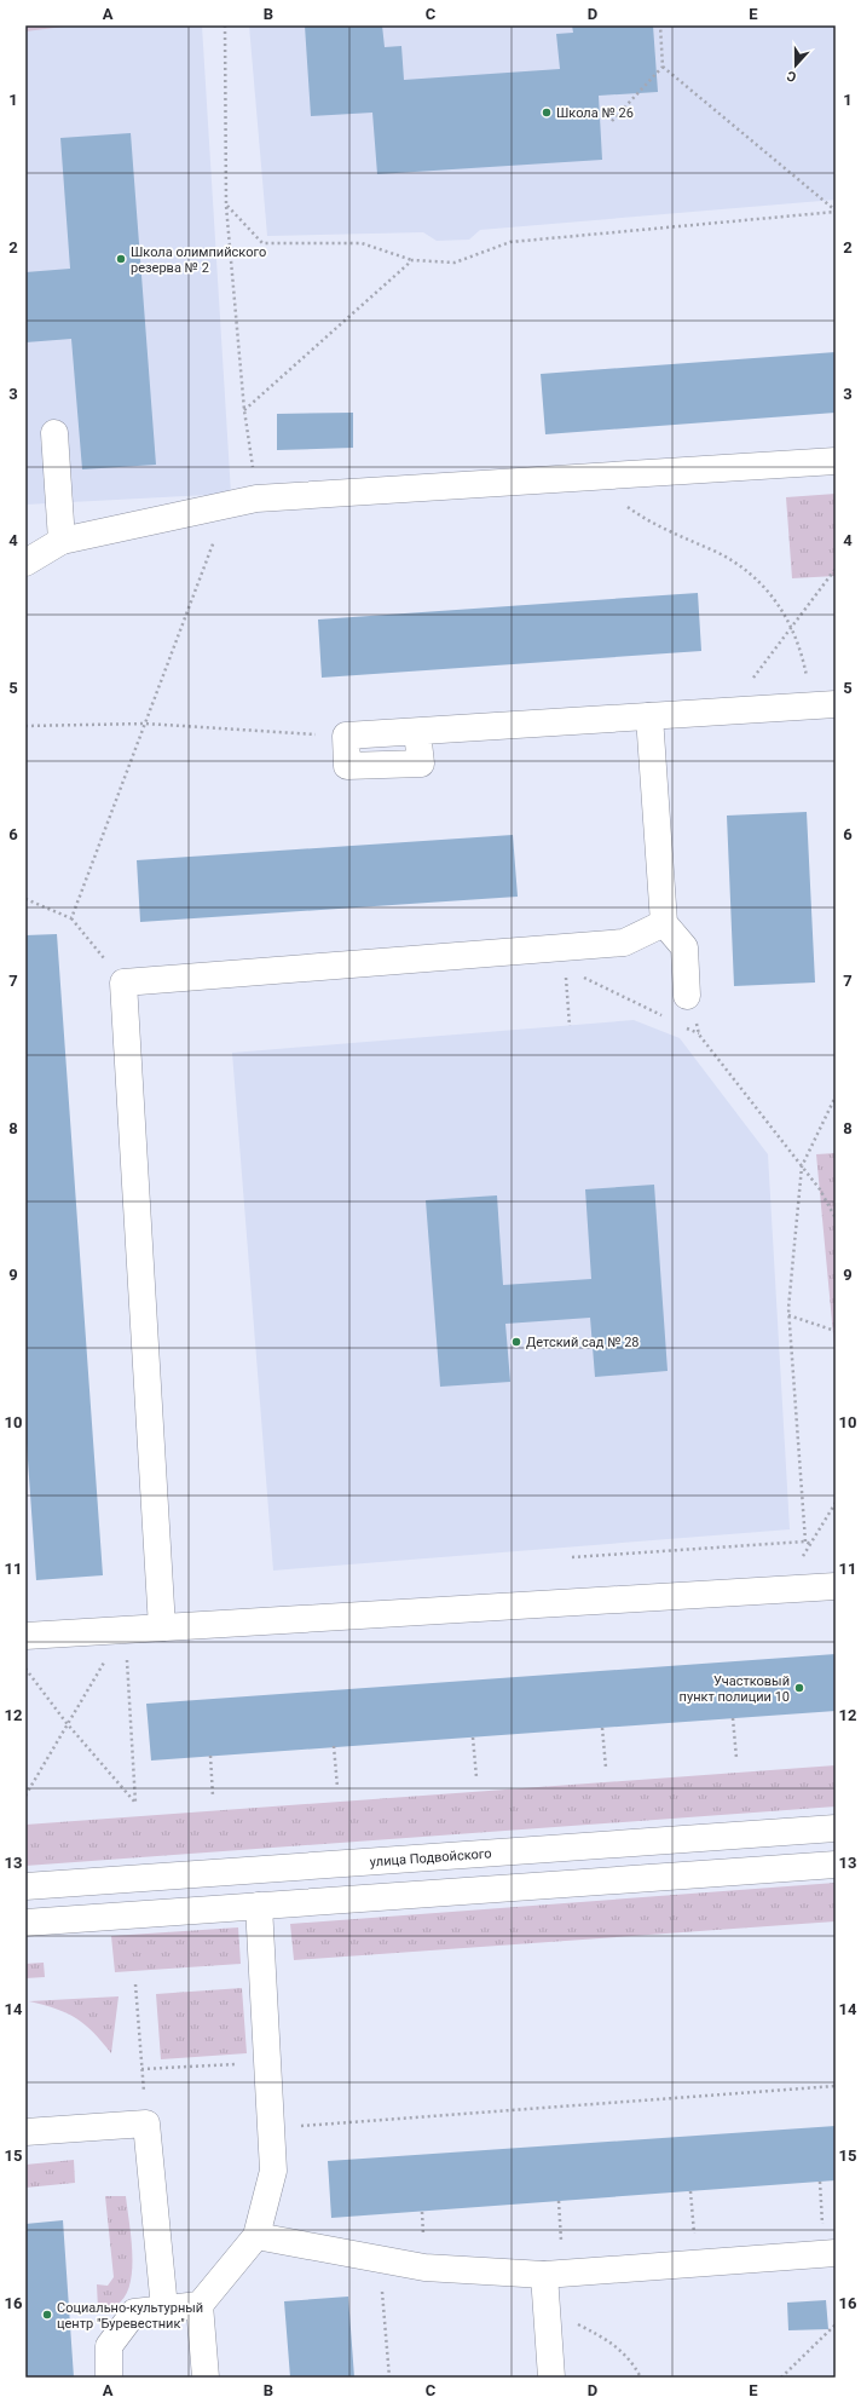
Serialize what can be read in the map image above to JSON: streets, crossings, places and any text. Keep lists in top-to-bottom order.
{
  "streets": {
    "street": ["улица Подвойского"]
  },
  "places": [
    "Школа № 26",
    "Школа олимпийского резерва № 2",
    "Детский сад № 28",
    "Участковый пункт полиции 10",
    "Социально-культурный центр \"Буревестник\""
  ],
  "north": "bottom",
  "grid": {
    "columns": [
      "A",
      "B",
      "C",
      "D",
      "E"
    ],
    "rows": [
      "1",
      "2",
      "3",
      "4",
      "5",
      "6",
      "7",
      "8",
      "9",
      "10",
      "11",
      "12",
      "13",
      "14",
      "15",
      "16"
    ]
  }
}
